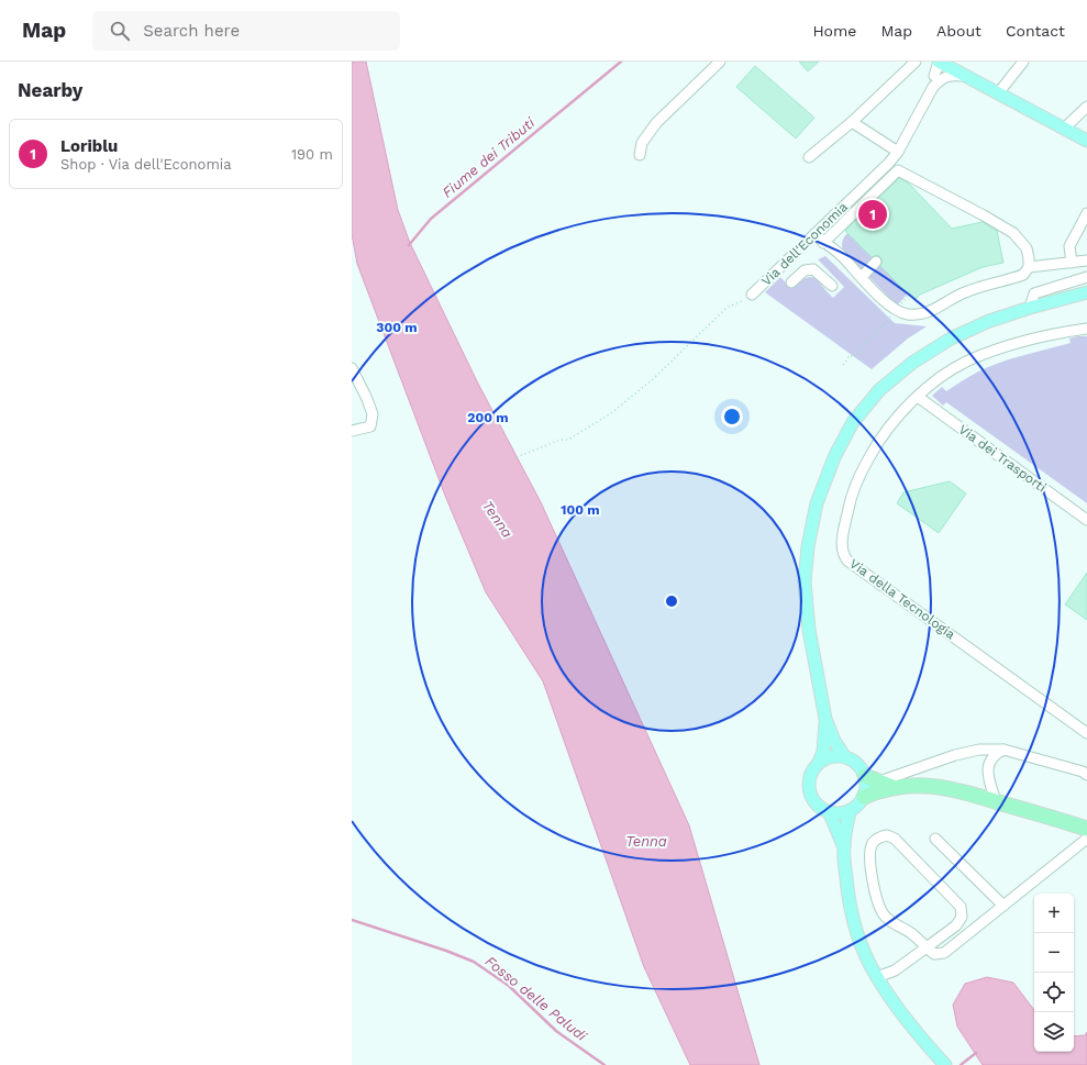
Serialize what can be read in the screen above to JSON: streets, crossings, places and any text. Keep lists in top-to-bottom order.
{
  "streets": {
    "street": ["Via dell'Economia", "Via dei Trasporti", "Via della Tecnologia"]
  },
  "crossings": [
    ["Via dei Trasporti", "Via della Tecnologia"]
  ],
  "water": ["Fiume dei Tributi", "Tenna", "Fosso delle Paludi"],
  "page": {
    "header": "Map",
    "search": "Search here",
    "nav": [
      "Home",
      "Map",
      "About",
      "Contact"
    ],
    "heading": "Nearby",
    "list": [
      {
        "mark": "1",
        "name": "Loriblu",
        "note": "Shop · Via dell'Economia",
        "value": "190 m"
      }
    ],
    "pins": "1",
    "map_buttons": ["+", "−"]
  },
  "rings": ["300 m", "200 m", "100 m"]
}
